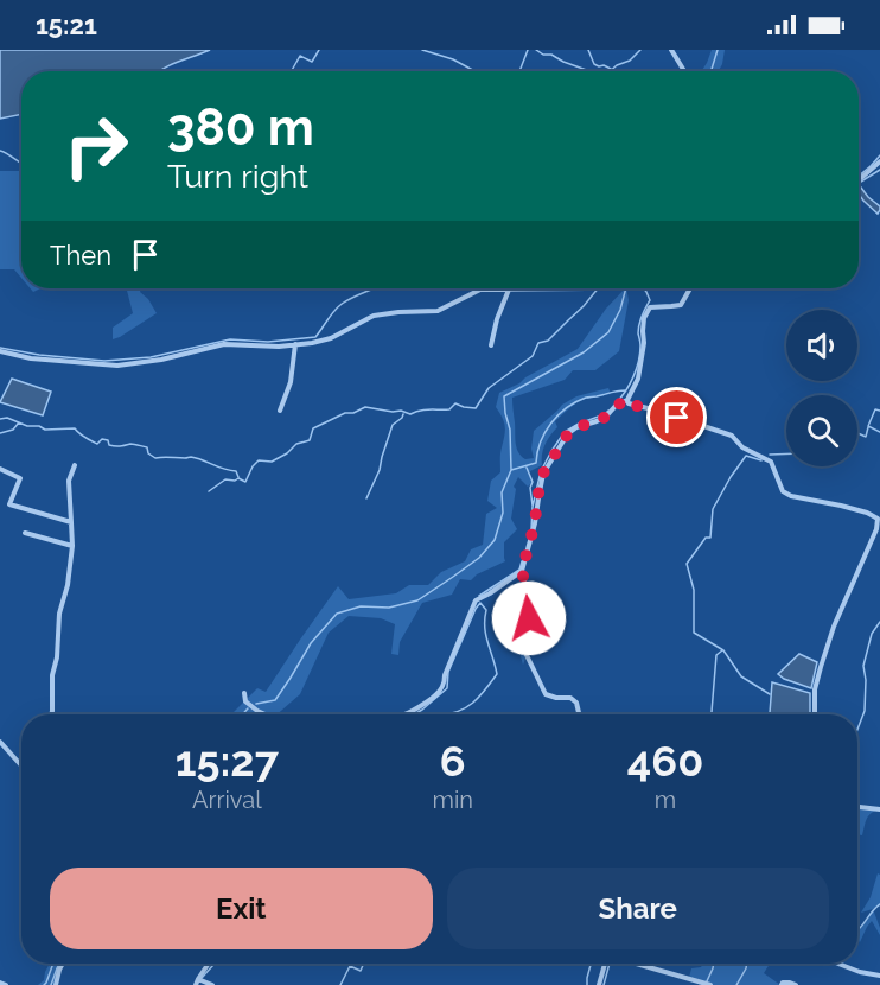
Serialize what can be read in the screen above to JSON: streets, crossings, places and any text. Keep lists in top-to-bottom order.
{
  "page": {
    "status": "15:21",
    "turn": ["380 m", "Turn right"],
    "then": "Then",
    "eta": [
      "15:27",
      "Arrival",
      "6",
      "min",
      "460",
      "m"
    ],
    "buttons": ["Exit", "Share"]
  }
}
